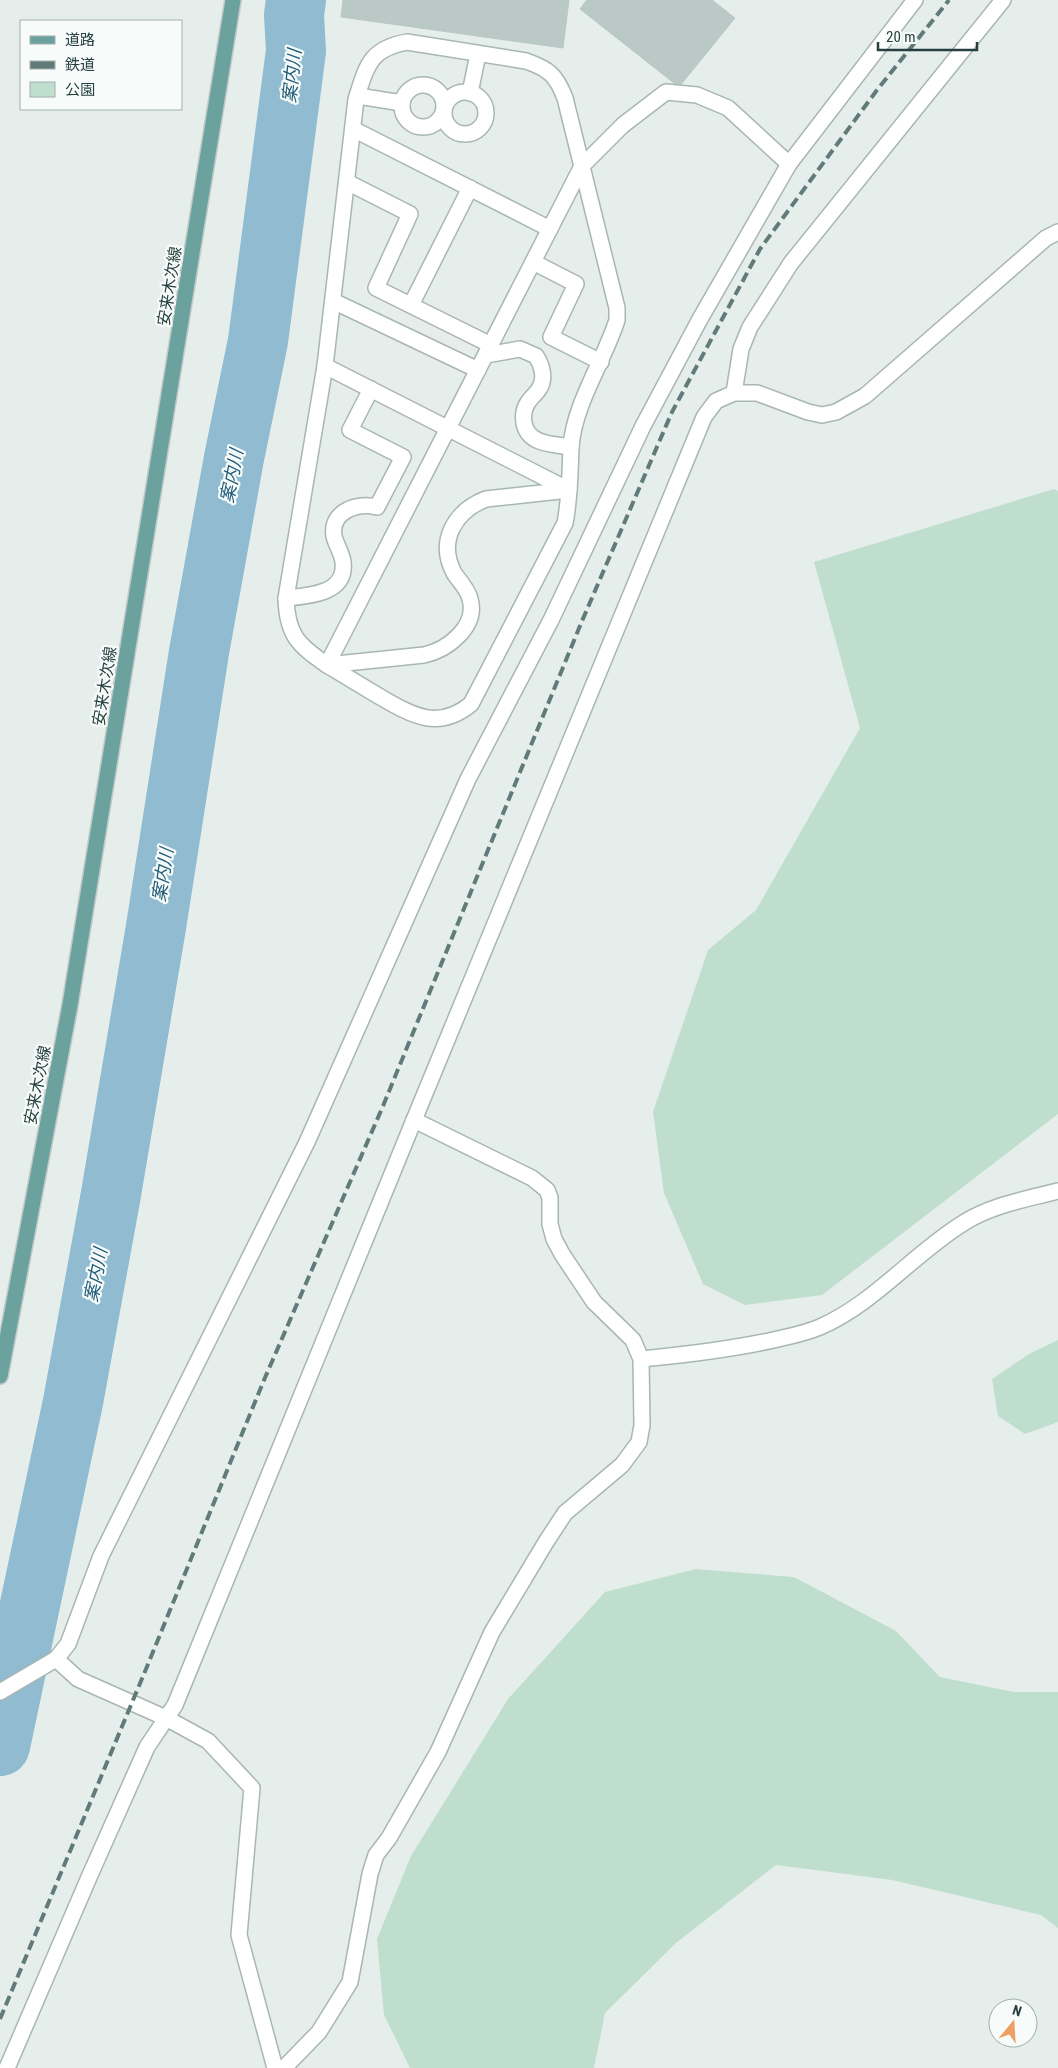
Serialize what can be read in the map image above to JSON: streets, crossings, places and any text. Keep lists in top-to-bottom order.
{
  "streets": {
    "main road": ["安来木次線"]
  },
  "water": ["案内川"],
  "legend": ["道路", "鉄道", "公園"],
  "scale_bar": "20 m",
  "north": "top"
}
